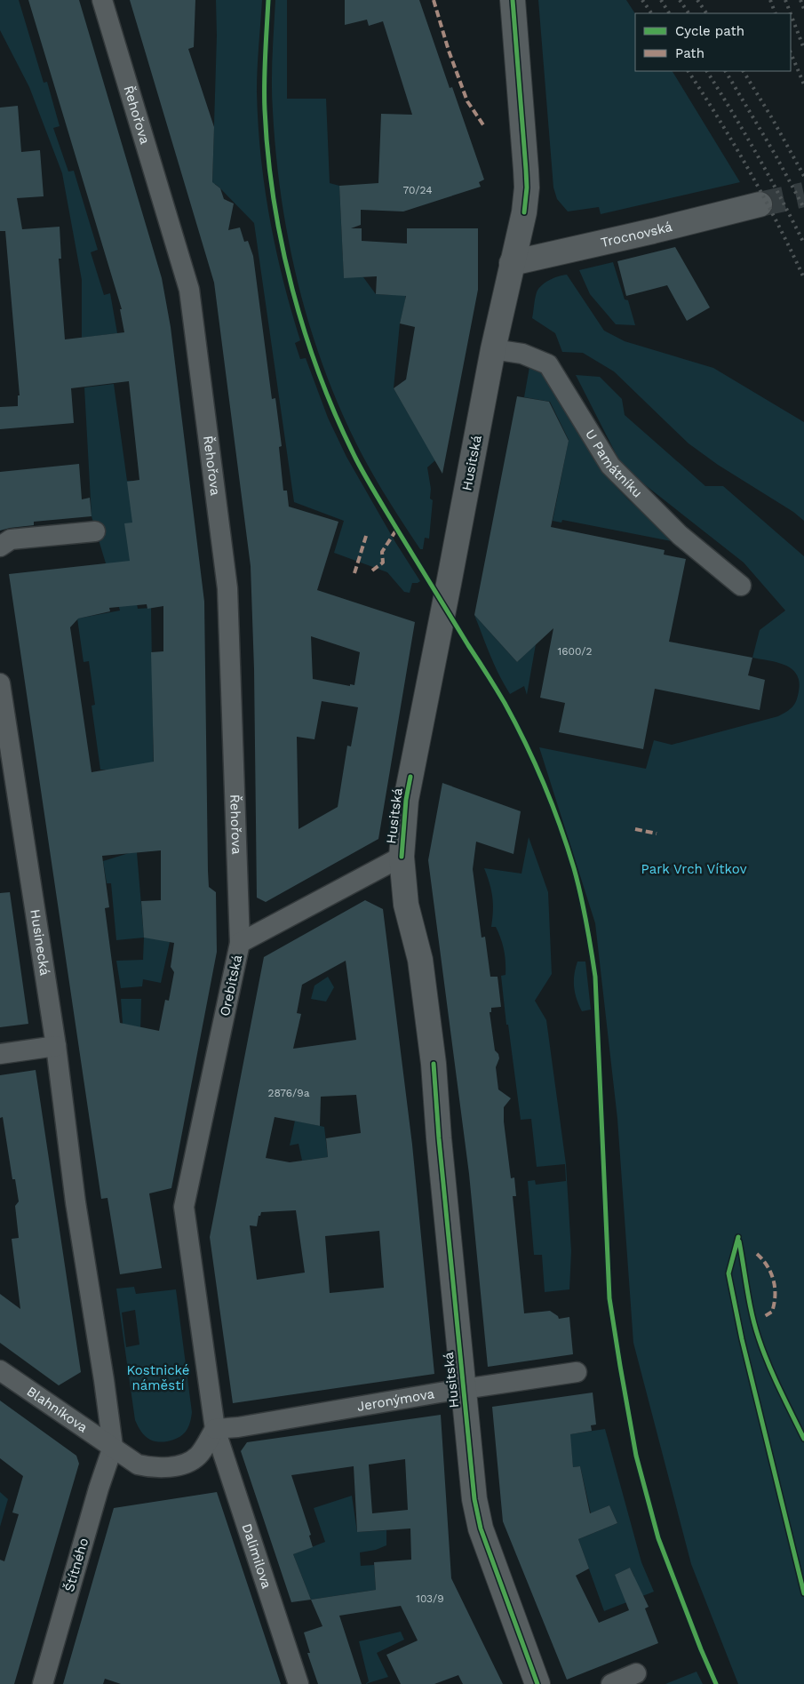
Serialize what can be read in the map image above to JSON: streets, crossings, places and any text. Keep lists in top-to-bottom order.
{
  "streets": {
    "main road": ["Trocnovská", "Husitská"],
    "street": [
      "Řehořova",
      "U Památníku",
      "Husinecká",
      "Orebitská",
      "Jeronýmova",
      "Blahníkova",
      "Dalimilova",
      "Štítného"
    ]
  },
  "crossings": [
    ["Řehořova", "Orebitská"],
    ["Trocnovská", "Husitská"],
    ["U Památníku", "Husitská"],
    ["Husitská", "Orebitská"],
    ["Husitská", "Jeronýmova"],
    ["Husinecká", "Blahníkova"],
    ["Husinecká", "Štítného"],
    ["Orebitská", "Jeronýmova"],
    ["Orebitská", "Dalimilova"],
    ["Jeronýmova", "Dalimilova"],
    ["Blahníkova", "Štítného"]
  ],
  "parks": ["Park Vrch Vítkov", "Kostnické náměstí"],
  "house_numbers": [
    "70/24",
    "1600/2",
    "2876/9a",
    "103/9"
  ],
  "legend": ["Cycle path", "Path"]
}
